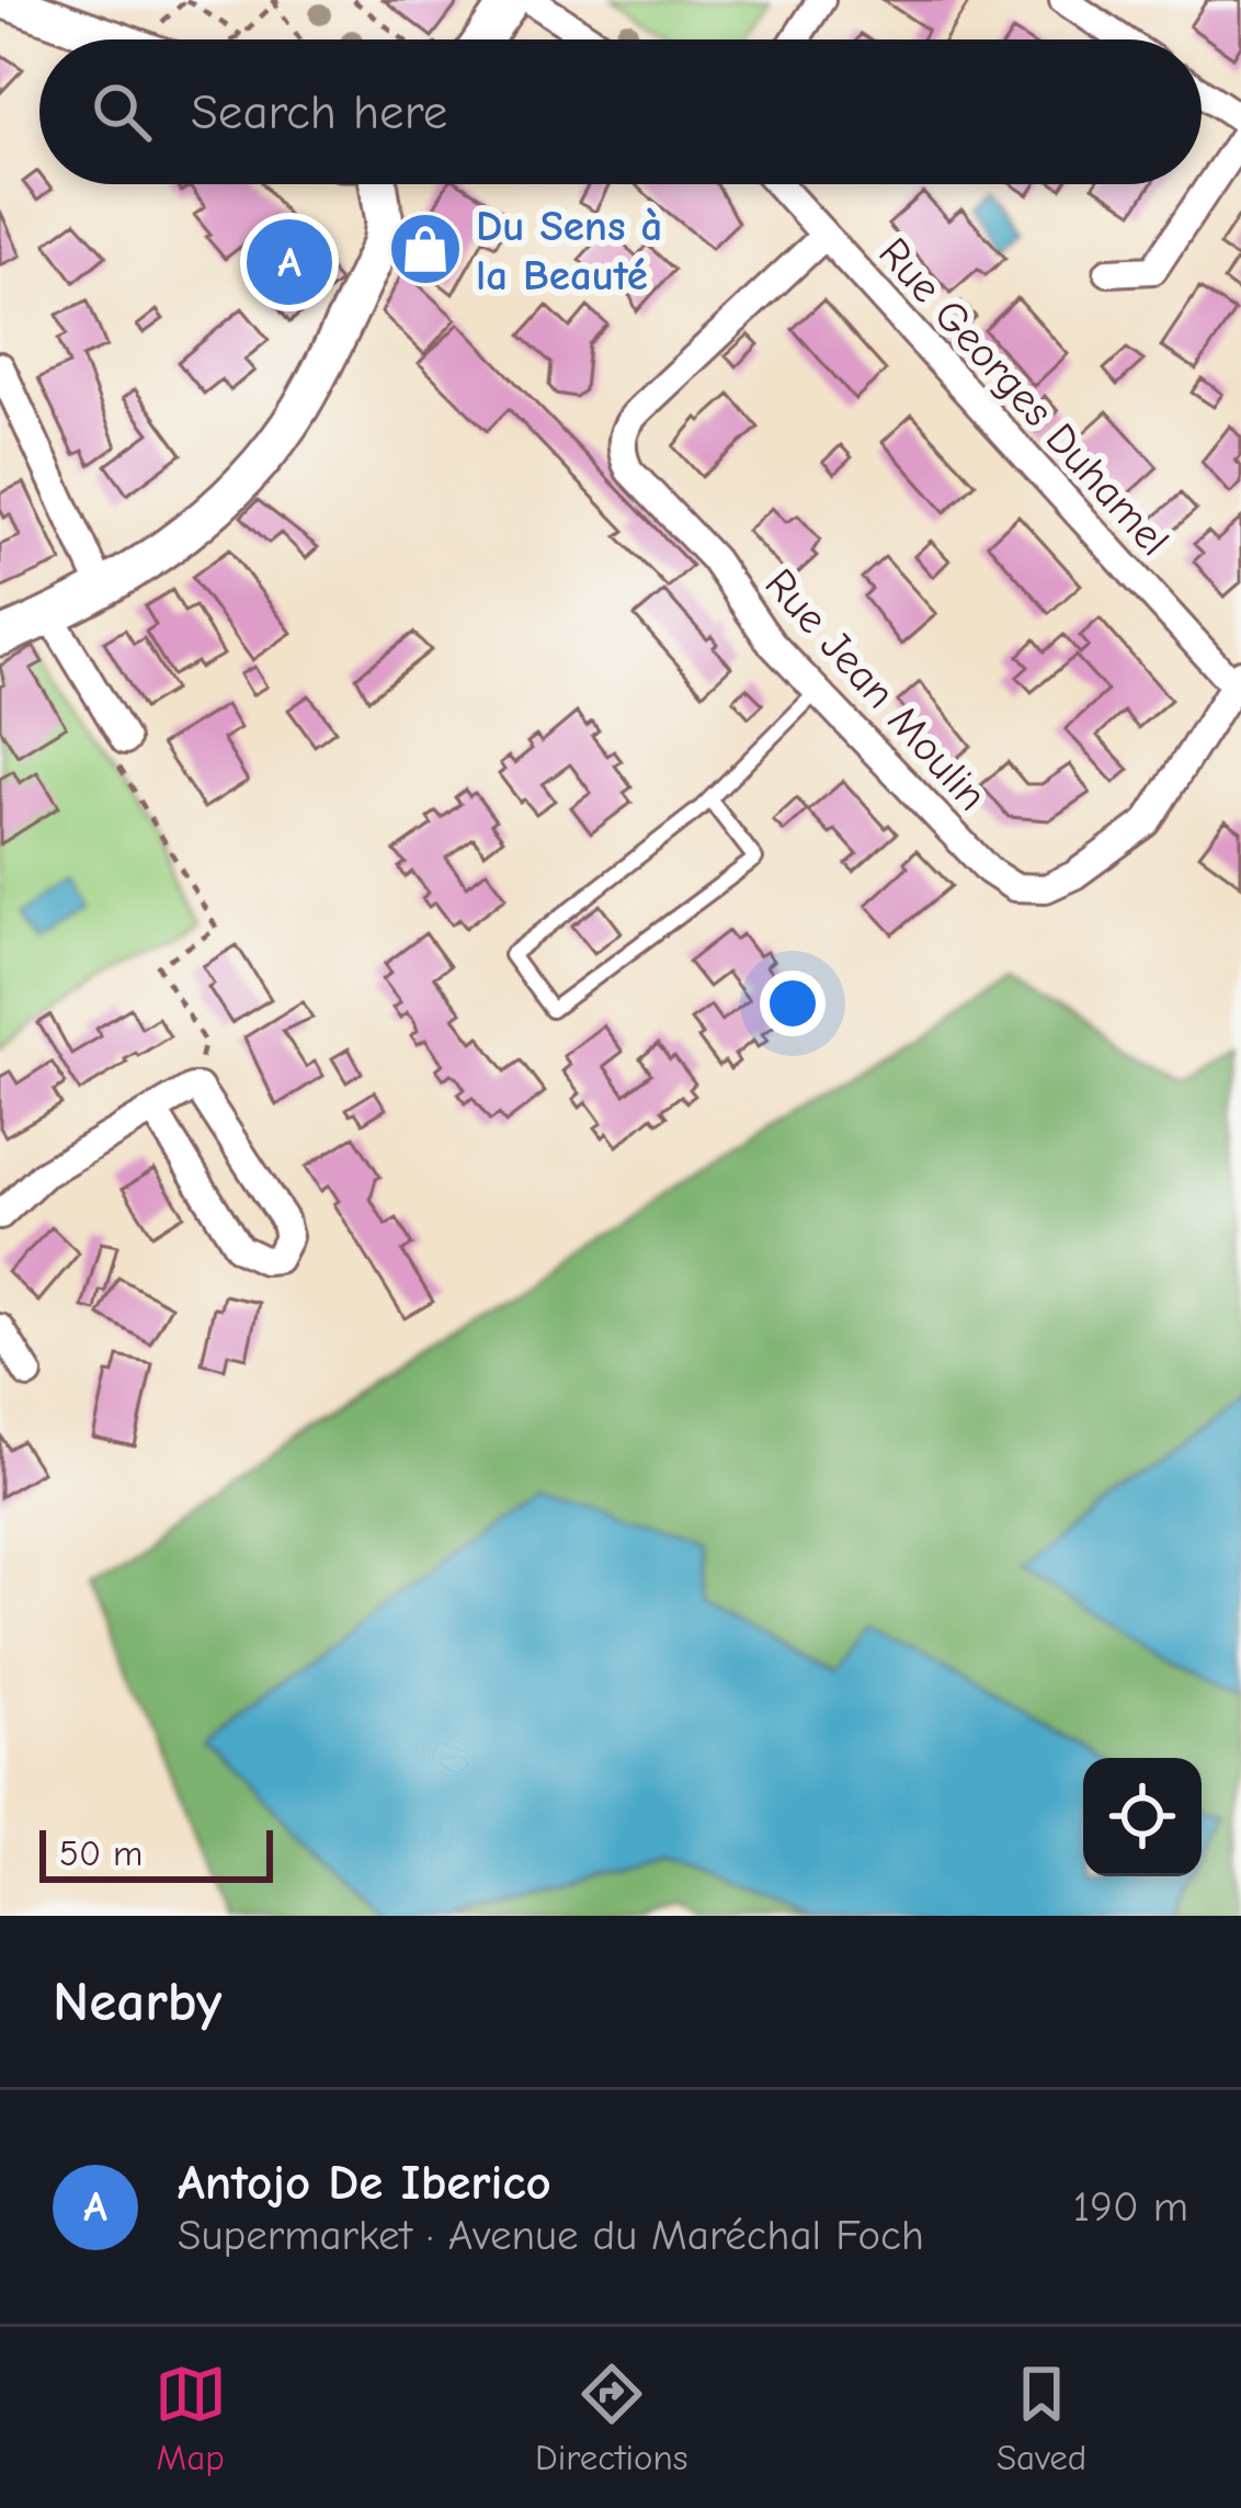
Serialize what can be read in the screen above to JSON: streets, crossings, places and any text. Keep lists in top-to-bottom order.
{
  "streets": {
    "street": ["Rue Georges Duhamel", "Rue Jean Moulin"]
  },
  "crossings": [
    ["Rue Georges Duhamel", "Rue Jean Moulin"]
  ],
  "places": {
    "shop": ["Du Sens à la Beauté"]
  },
  "scale_bar": "50 m",
  "page": {
    "search": "Search here",
    "pins": "A",
    "scale": "50 m",
    "heading": "Nearby",
    "list": [
      {
        "mark": "A",
        "name": "Antojo De Iberico",
        "note": "Supermarket · Avenue du Maréchal Foch",
        "value": "190 m"
      }
    ],
    "nav": ["Map", "Directions", "Saved"]
  }
}
